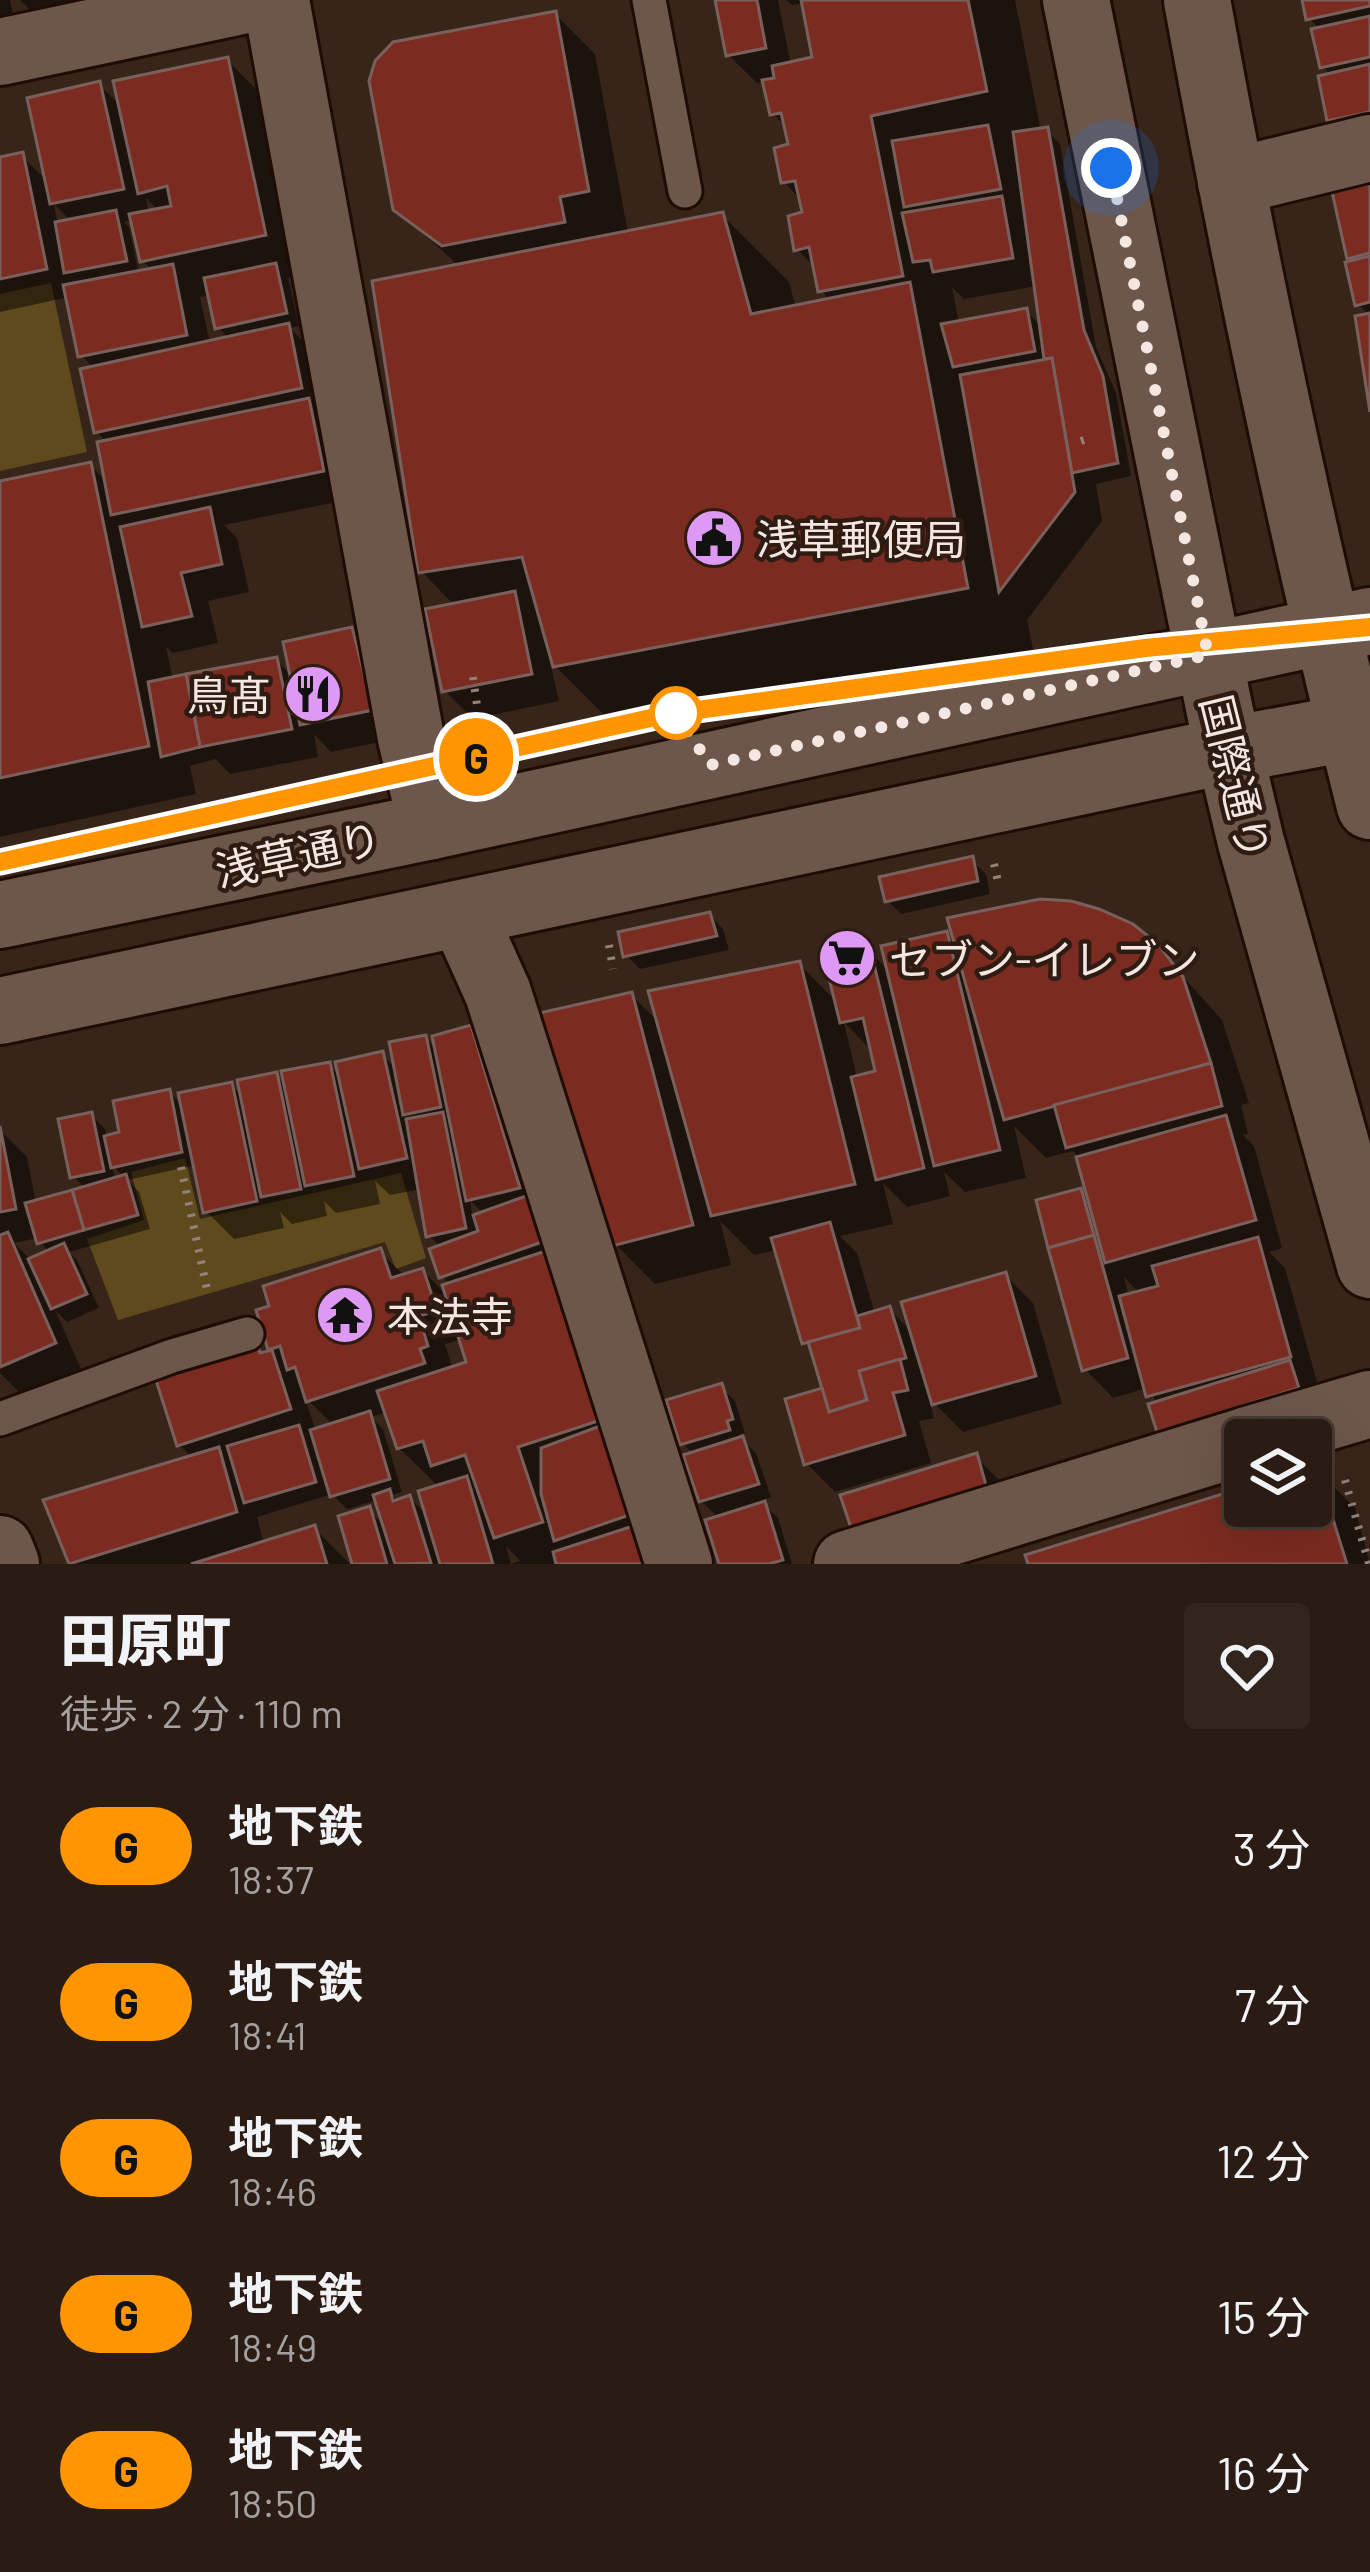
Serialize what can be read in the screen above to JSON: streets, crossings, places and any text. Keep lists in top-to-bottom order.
{
  "streets": {
    "main road": ["国際通り", "浅草通り"]
  },
  "crossings": [
    ["国際通り", "浅草通り"]
  ],
  "places": {
    "public building": ["浅草郵便局"],
    "restaurant": ["鳥髙"],
    "supermarket": ["セブン-イレブン"],
    "temple": ["本法寺"]
  },
  "lines": ["metro line G"],
  "page": {
    "on_map": "G",
    "heading": ["田原町", "徒歩 · 2 分 · 110 m"],
    "list": [
      {
        "mark": "G",
        "name": "地下鉄",
        "note": "18:37",
        "value": "3 分"
      },
      {
        "mark": "G",
        "name": "地下鉄",
        "note": "18:41",
        "value": "7 分"
      },
      {
        "mark": "G",
        "name": "地下鉄",
        "note": "18:46",
        "value": "12 分"
      },
      {
        "mark": "G",
        "name": "地下鉄",
        "note": "18:49",
        "value": "15 分"
      },
      {
        "mark": "G",
        "name": "地下鉄",
        "note": "18:50",
        "value": "16 分"
      }
    ]
  }
}
